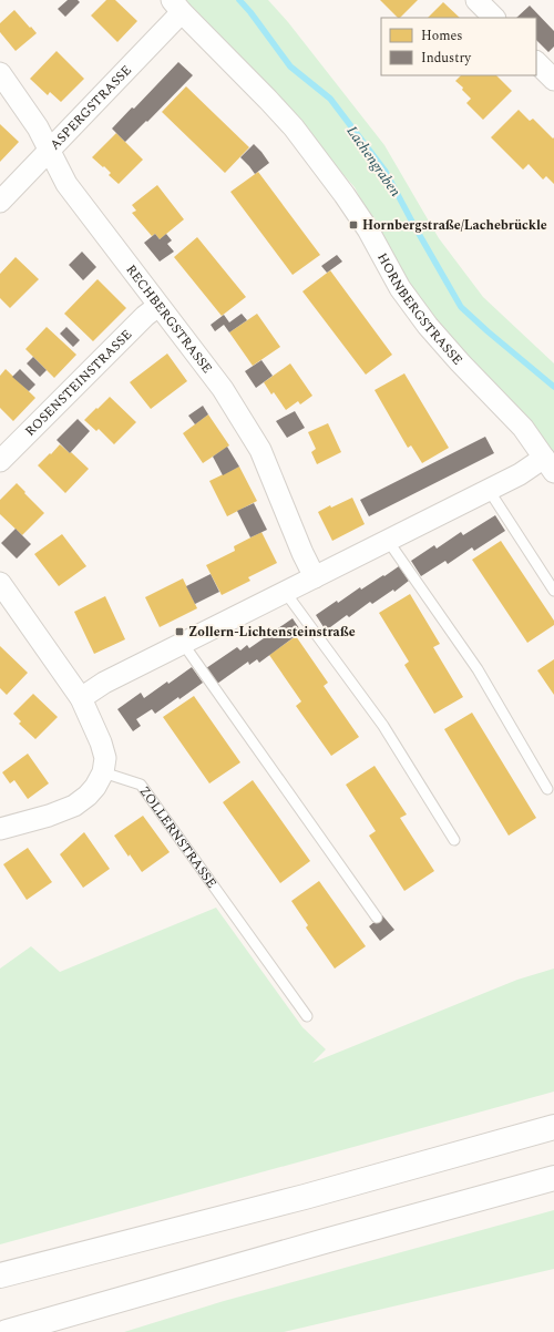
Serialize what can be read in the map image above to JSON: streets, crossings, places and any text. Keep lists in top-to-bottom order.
{
  "streets": {
    "street": [
      "ASPERGSTRASSE",
      "HORNBERGSTRASSE",
      "RECHBERGSTRASSE",
      "ROSENSTEINSTRASSE"
    ],
    "lane": ["ZOLLERNSTRASSE"]
  },
  "crossings": [
    ["ASPERGSTRASSE", "HORNBERGSTRASSE"],
    ["ASPERGSTRASSE", "RECHBERGSTRASSE"],
    ["RECHBERGSTRASSE", "ROSENSTEINSTRASSE"]
  ],
  "water": ["Lachengraben"],
  "places": {
    "transit": ["Hornbergstraße/Lachebrückle", "Zollern-Lichtensteinstraße"]
  },
  "legend": ["Homes", "Industry"]
}
